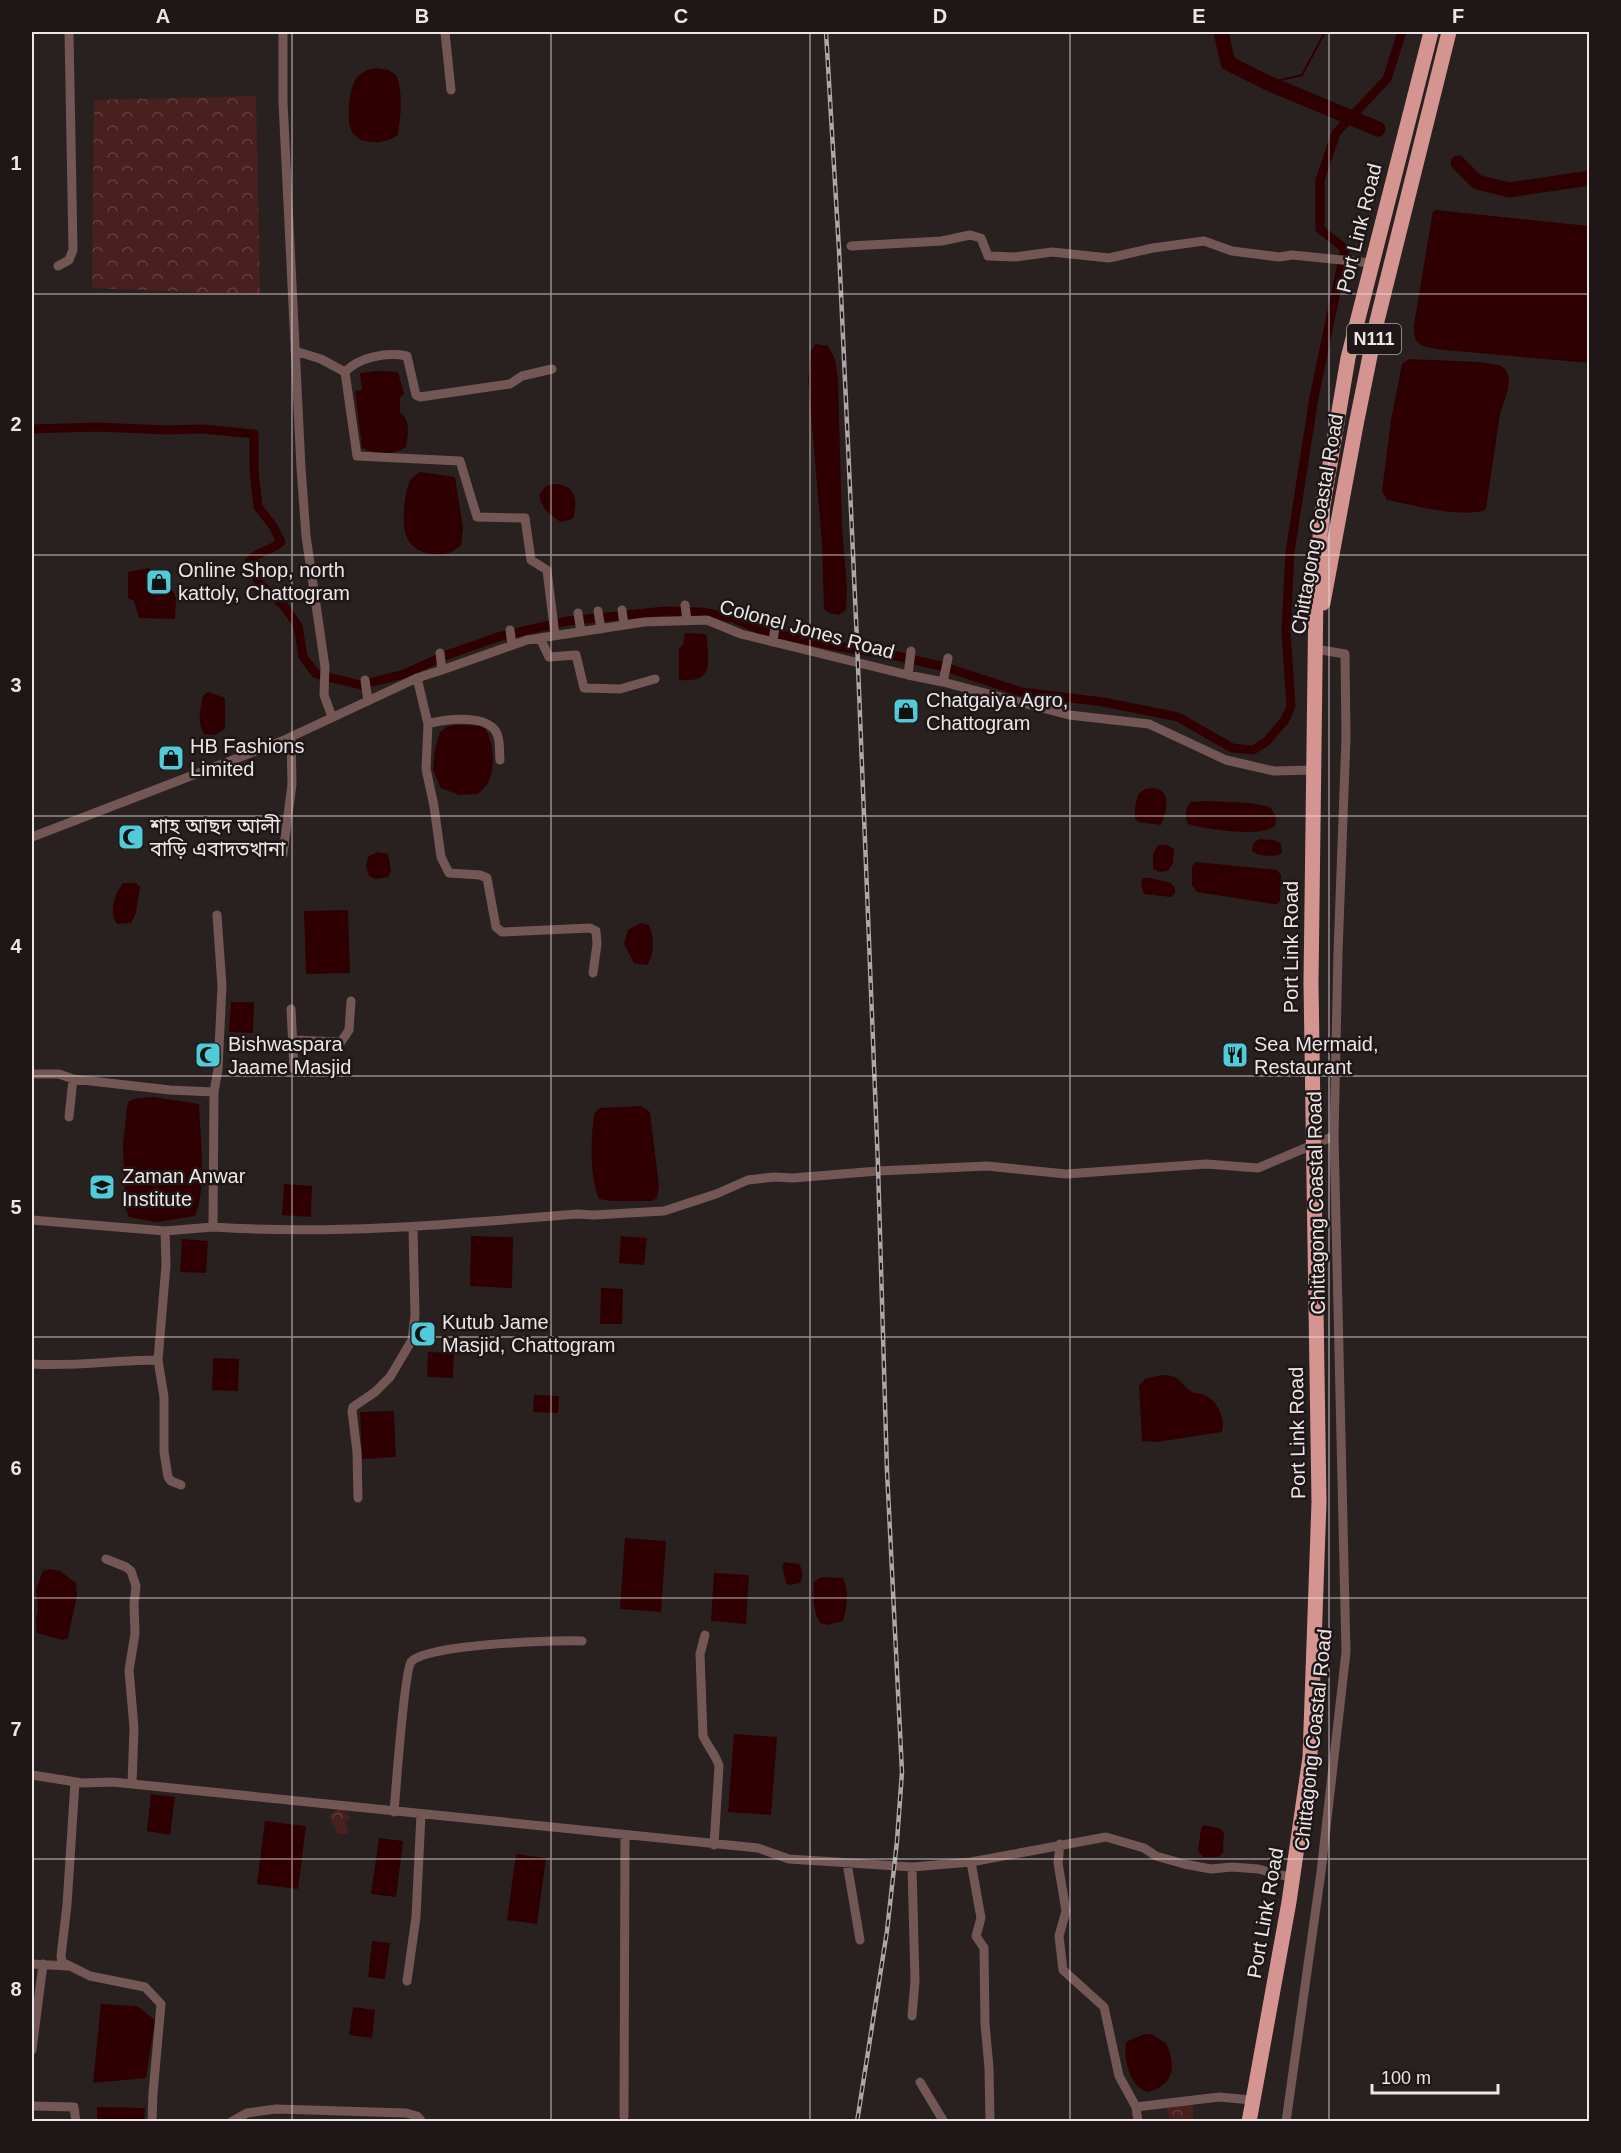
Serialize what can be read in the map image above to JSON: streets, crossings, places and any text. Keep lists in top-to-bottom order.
{
  "streets": {
    "highway": ["Port Link Road", "N111", "Chittagong Coastal Road"],
    "street": ["Colonel Jones Road"]
  },
  "crossings": [
    ["Port Link Road", "Chittagong Coastal Road"],
    ["Port Link Road", "Colonel Jones Road"]
  ],
  "places": {
    "shop": ["Online Shop, north kattoly, Chattogram", "Chatgaiya Agro, Chattogram", "HB Fashions Limited"],
    "mosque": ["শাহ আছদ আলী বাড়ি এবাদতখানা", "Bishwaspara Jaame Masjid", "Kutub Jame Masjid, Chattogram"],
    "restaurant": ["Sea Mermaid, Restaurant"],
    "school or university": ["Zaman Anwar Institute"]
  },
  "scale_bar": "100 m",
  "grid": {
    "columns": [
      "A",
      "B",
      "C",
      "D",
      "E",
      "F"
    ],
    "rows": [
      "1",
      "2",
      "3",
      "4",
      "5",
      "6",
      "7",
      "8"
    ]
  }
}
